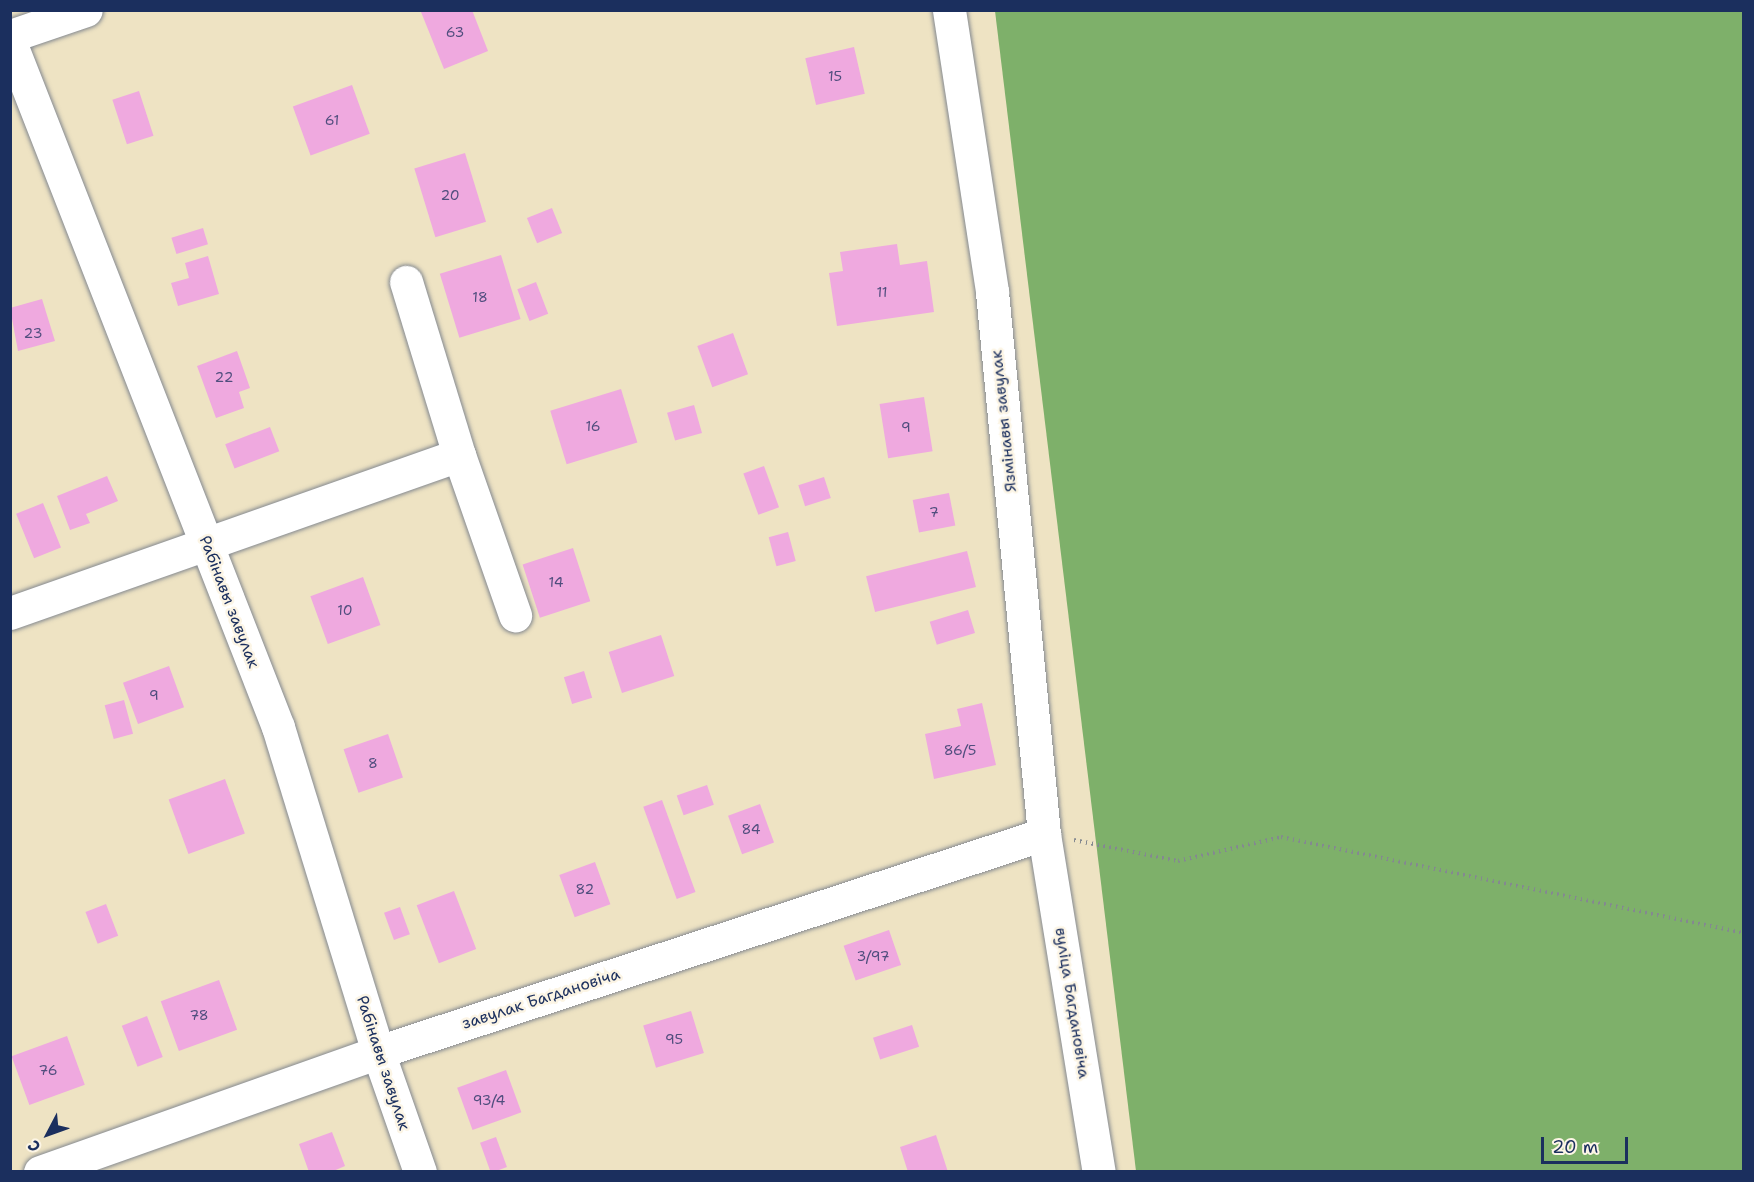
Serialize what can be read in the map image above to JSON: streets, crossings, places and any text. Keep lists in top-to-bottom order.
{
  "streets": {
    "street": [
      "Язмінавы завулак",
      "Рабінавы завулак",
      "завулак Багдановіча",
      "вуліца Багдановіча"
    ]
  },
  "crossings": [
    ["Язмінавы завулак", "завулак Багдановіча"],
    ["Язмінавы завулак", "вуліца Багдановіча"],
    ["Рабінавы завулак", "завулак Багдановіча"],
    ["завулак Багдановіча", "вуліца Багдановіча"]
  ],
  "house_numbers": [
    "63",
    "15",
    "61",
    "20",
    "11",
    "18",
    "23",
    "22",
    "16",
    "9",
    "7",
    "14",
    "10",
    "9",
    "86/5",
    "8",
    "84",
    "82",
    "3/97",
    "78",
    "95",
    "76",
    "93/4"
  ],
  "scale_bar": "20 m",
  "north": "bottom left"
}
